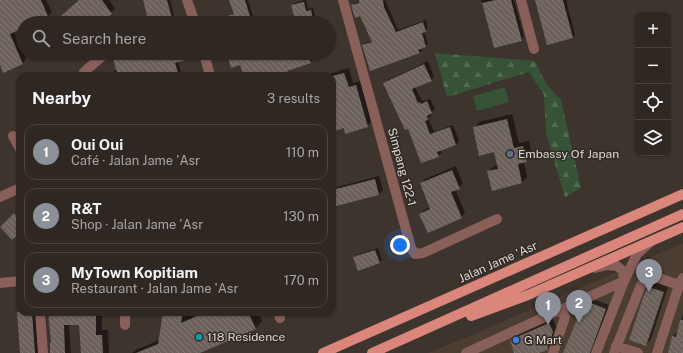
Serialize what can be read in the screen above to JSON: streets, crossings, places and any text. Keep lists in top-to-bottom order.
{
  "streets": {
    "main road": ["Jalan Jame 'Asr"],
    "street": ["Simpang 122-1"]
  },
  "places": ["Embassy Of Japan", "118 Residence", "G Mart"],
  "page": {
    "map_buttons": ["+", "−"],
    "search": "Search here",
    "heading": ["Nearby", "3 results"],
    "list": [
      {
        "mark": "1",
        "name": "Oui Oui",
        "note": "Café · Jalan Jame 'Asr",
        "value": "110 m"
      },
      {
        "mark": "2",
        "name": "R&T",
        "note": "Shop · Jalan Jame 'Asr",
        "value": "130 m"
      },
      {
        "mark": "3",
        "name": "MyTown Kopitiam",
        "note": "Restaurant · Jalan Jame 'Asr",
        "value": "170 m"
      }
    ],
    "pins": ["3", "2", "1"]
  }
}
